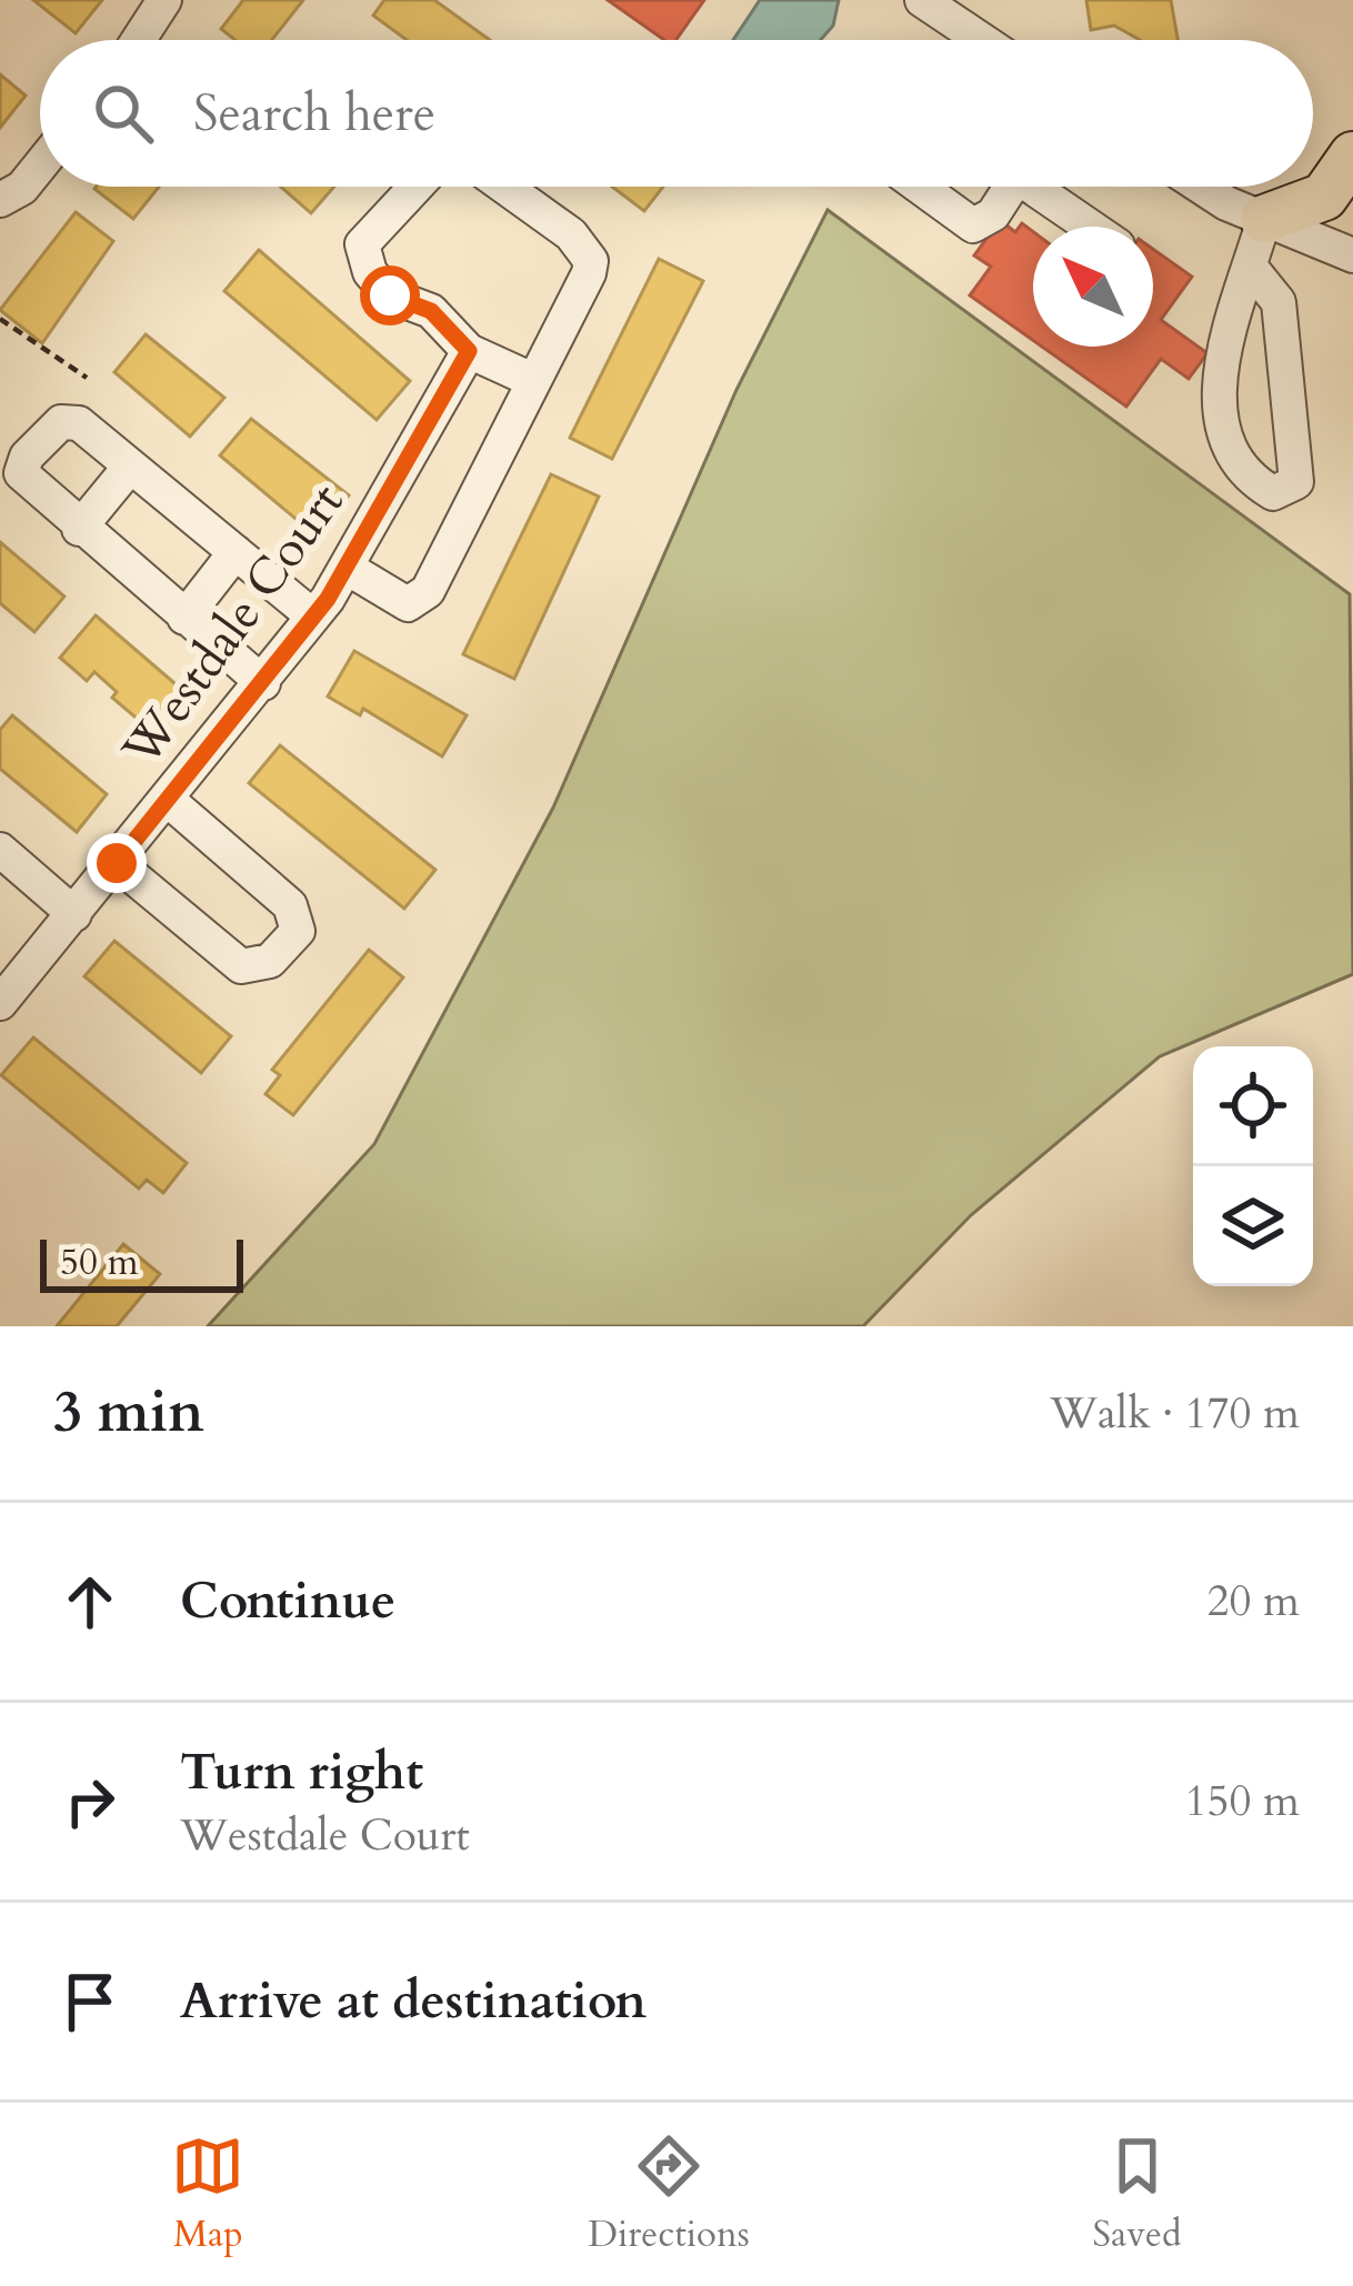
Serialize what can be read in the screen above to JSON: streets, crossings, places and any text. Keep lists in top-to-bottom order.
{
  "streets": {
    "street": ["Westdale Court"]
  },
  "scale_bar": "50 m",
  "north": "top left",
  "page": {
    "search": "Search here",
    "scale": "50 m",
    "heading": ["3 min", "Walk · 170 m"],
    "list": [
      ["Continue", "20 m"],
      ["Turn right", "Westdale Court", "150 m"],
      "Arrive at destination"
    ],
    "nav": ["Map", "Directions", "Saved"]
  }
}
